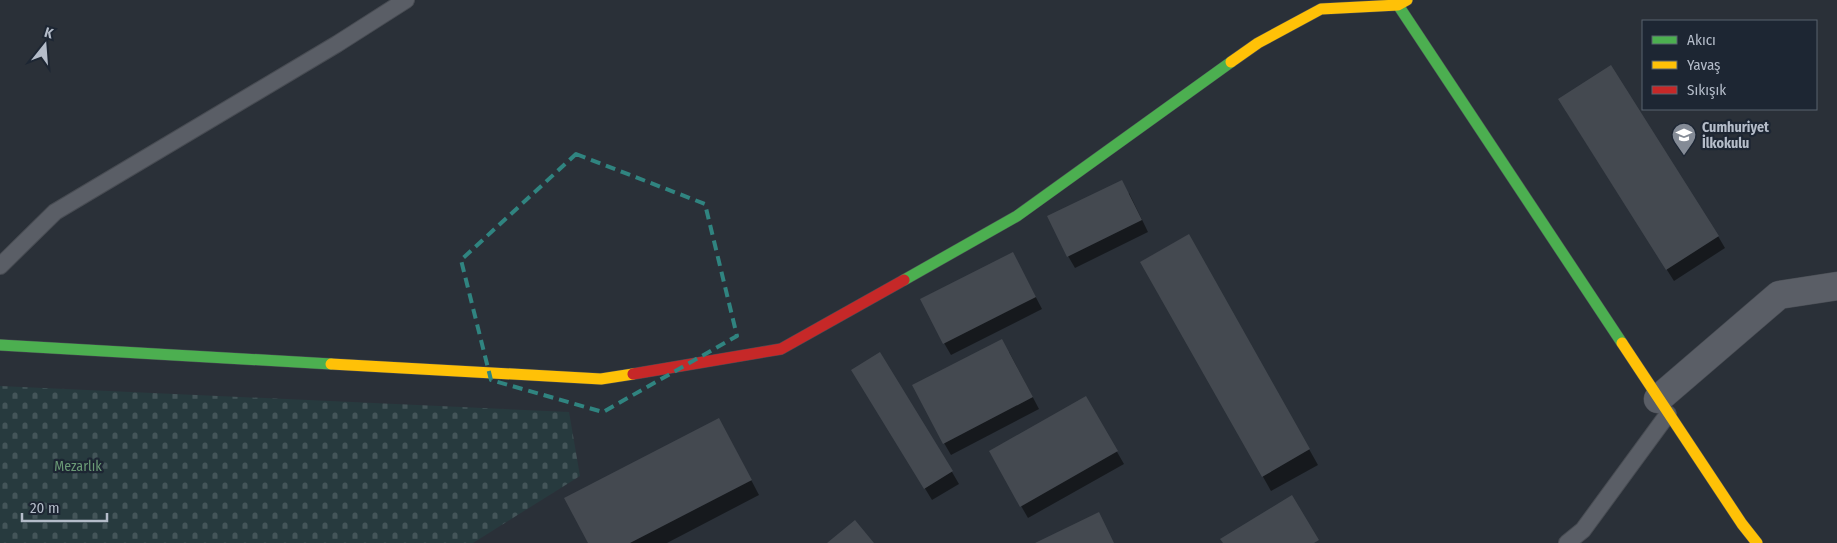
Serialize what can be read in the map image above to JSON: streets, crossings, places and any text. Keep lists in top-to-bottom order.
{
  "parks": ["Mezarlık"],
  "places": {
    "school or university": ["Cumhuriyet İlkokulu"]
  },
  "legend": ["Akıcı", "Yavaş", "Sıkışık"],
  "scale_bar": "20 m",
  "north": "top"
}
